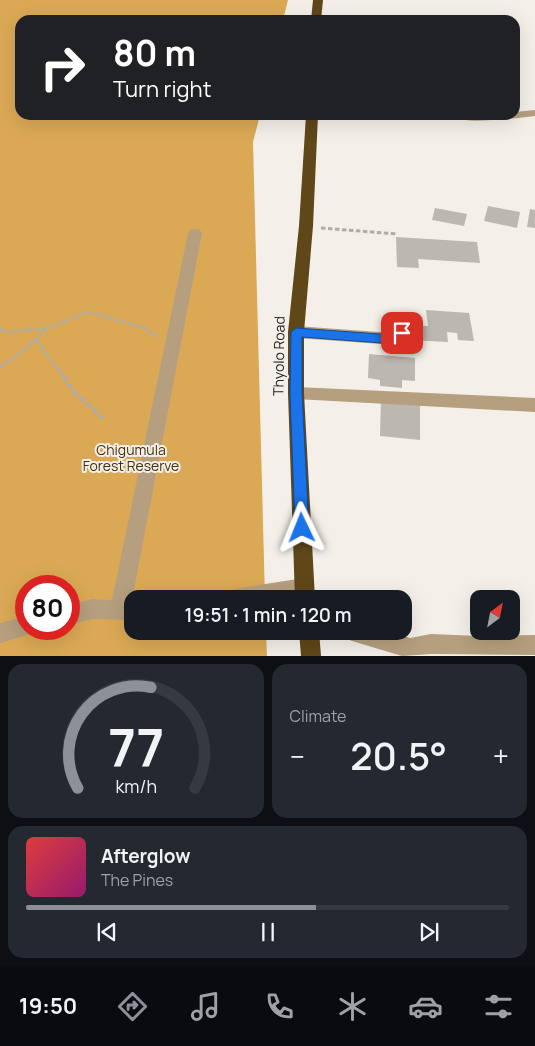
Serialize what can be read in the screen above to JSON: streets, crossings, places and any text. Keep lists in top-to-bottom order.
{
  "streets": {
    "highway": ["Thyolo Road"]
  },
  "parks": ["Chigumula Forest Reserve"],
  "north": "top right",
  "page": {
    "turn": ["80 m", "Turn right"],
    "limit": "80",
    "trip": "19:51 · 1 min · 120 m",
    "tile": "Climate",
    "heat": ["−", "20.5°", "+"],
    "song": ["Afterglow", "The Pines"],
    "tabs": "19:50",
    "gauge": ["77", "km/h"]
  }
}
